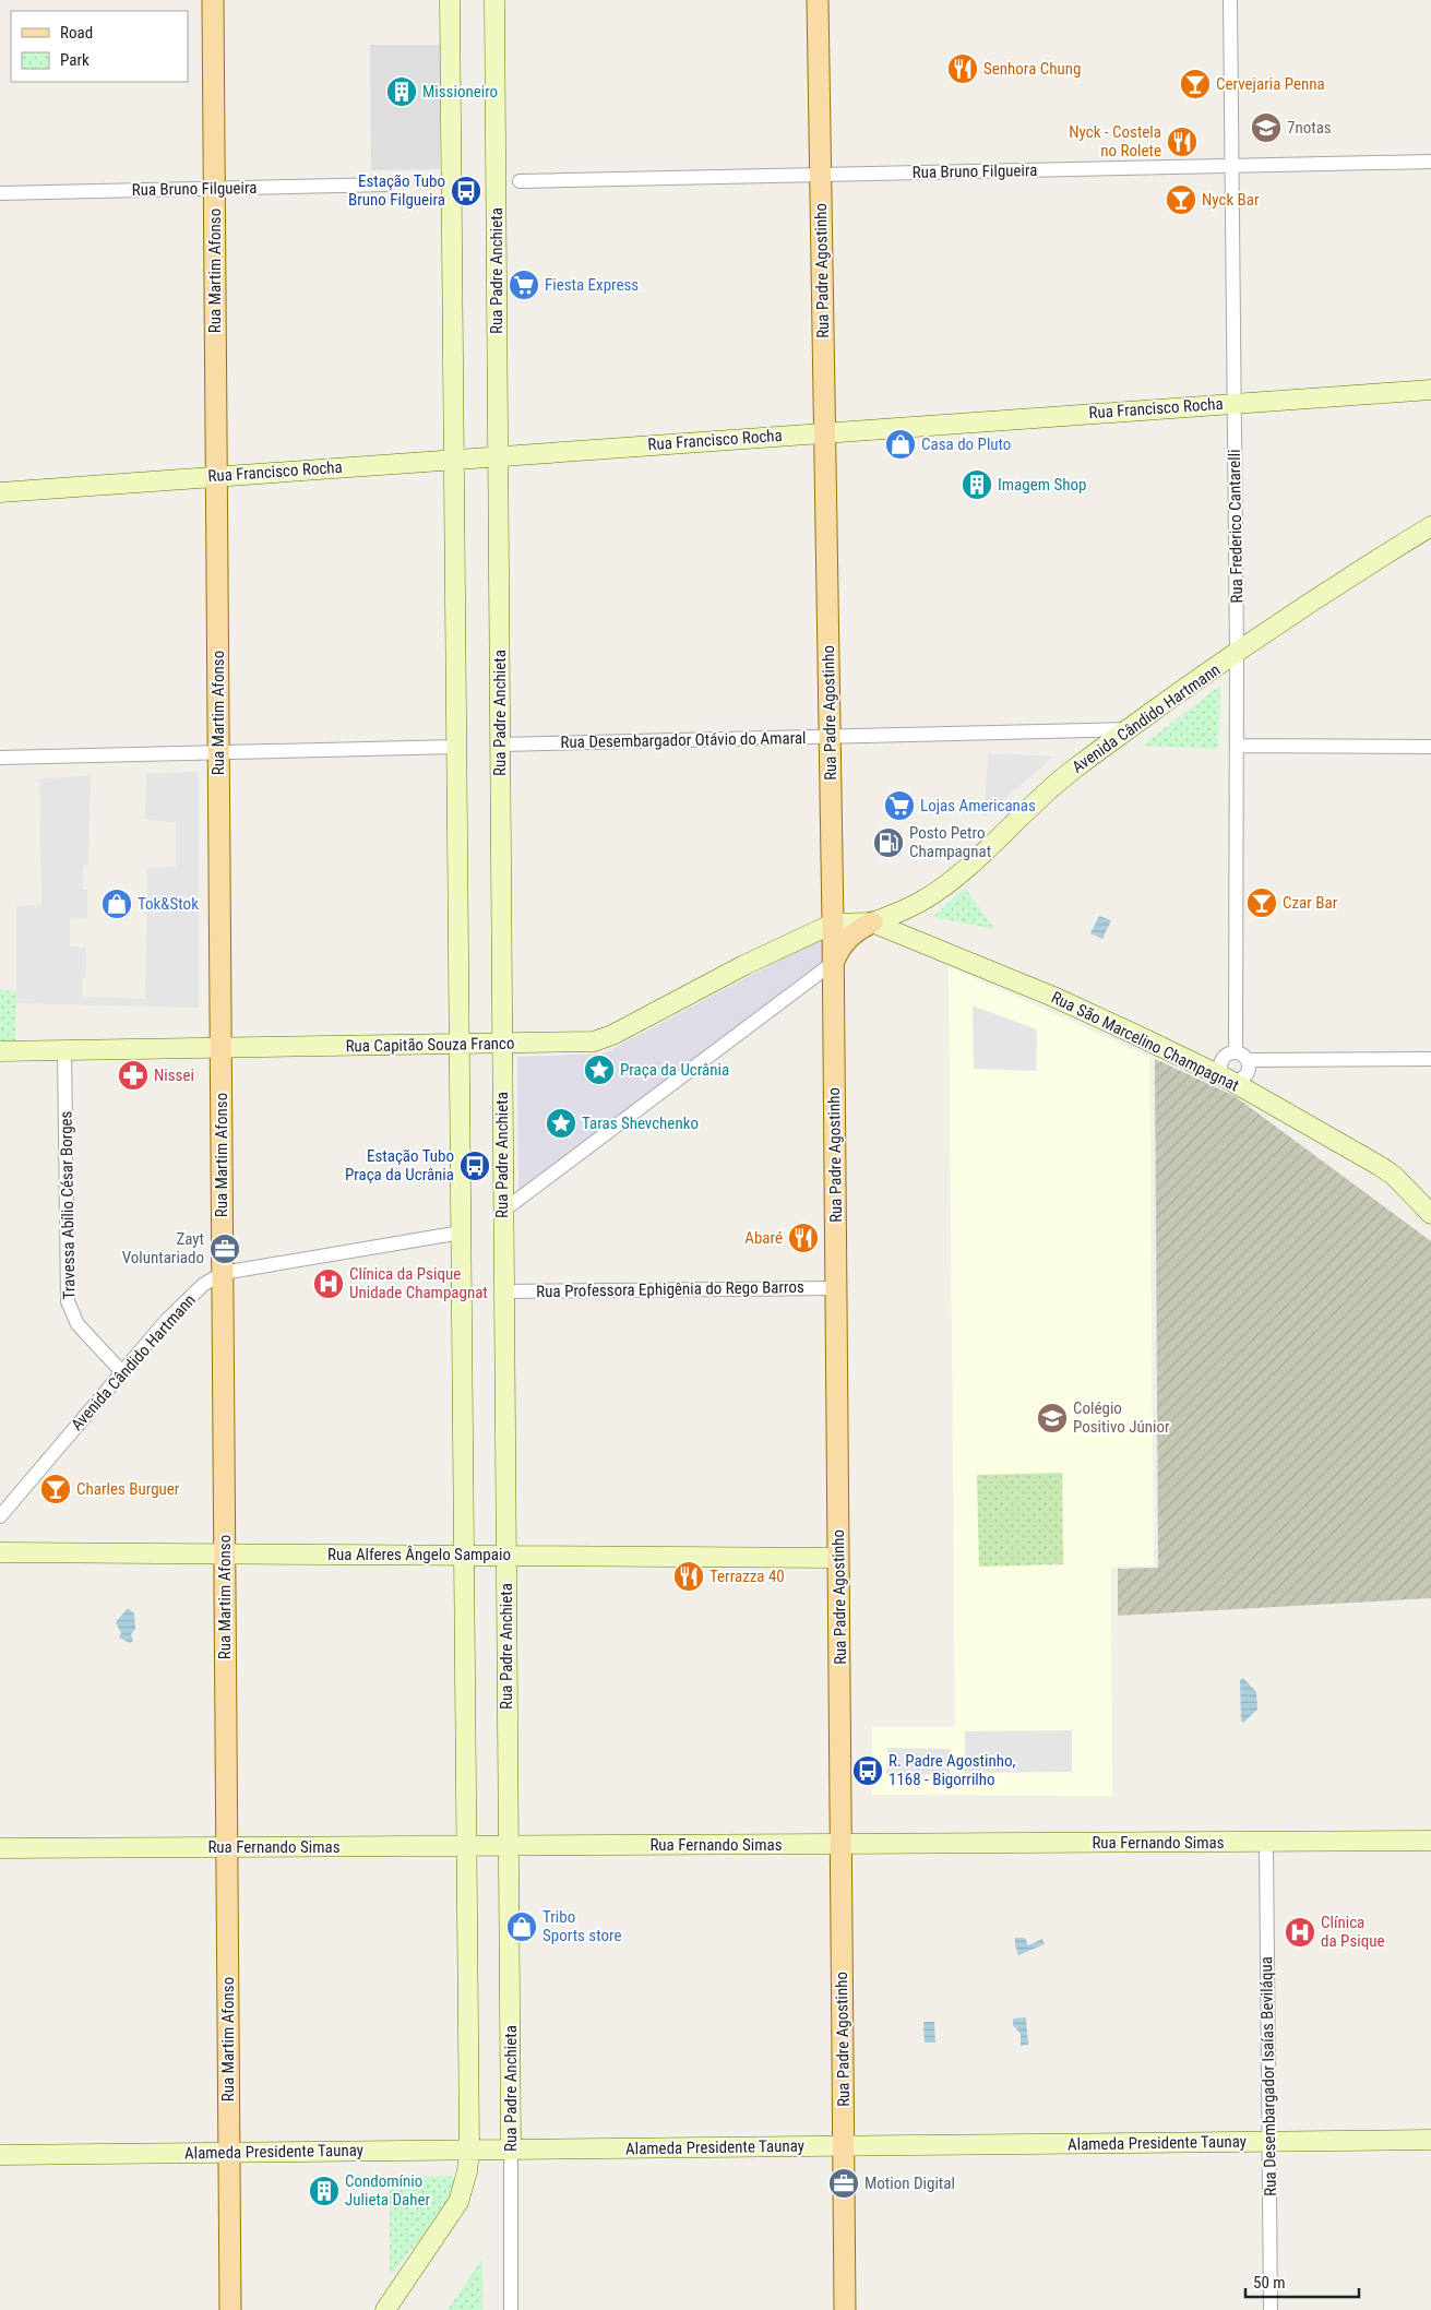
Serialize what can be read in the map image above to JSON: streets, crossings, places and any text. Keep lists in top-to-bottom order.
{
  "streets": {
    "main road": [
      "Rua Martim Afonso",
      "Rua Padre Anchieta",
      "Rua Padre Agostinho",
      "Rua Francisco Rocha",
      "Avenida Cândido Hartmann",
      "Rua São Marcelino Champagnat",
      "Rua Capitão Souza Franco",
      "Rua Alferes Ângelo Sampaio",
      "Rua Fernando Simas",
      "Alameda Presidente Taunay"
    ],
    "street": [
      "Rua Bruno Filgueira",
      "Rua Frederico Cantarelli",
      "Rua Desembargador Otávio do Amaral",
      "Travessa Abílio César Borges",
      "Rua Professora Ephigênia do Rego Barros",
      "Rua Desembargador Isaías Beviláqua"
    ]
  },
  "crossings": [
    ["Rua Bruno Filgueira", "Rua Martim Afonso"],
    ["Rua Bruno Filgueira", "Rua Padre Agostinho"],
    ["Rua Bruno Filgueira", "Rua Frederico Cantarelli"],
    ["Rua Martim Afonso", "Rua Francisco Rocha"],
    ["Rua Martim Afonso", "Avenida Cândido Hartmann"],
    ["Rua Martim Afonso", "Rua Capitão Souza Franco"],
    ["Rua Martim Afonso", "Rua Alferes Ângelo Sampaio"],
    ["Rua Martim Afonso", "Rua Fernando Simas"],
    ["Rua Martim Afonso", "Alameda Presidente Taunay"],
    ["Rua Padre Anchieta", "Rua Francisco Rocha"],
    ["Rua Padre Anchieta", "Rua Desembargador Otávio do Amaral"],
    ["Rua Padre Anchieta", "Rua Capitão Souza Franco"],
    ["Rua Padre Anchieta", "Rua Professora Ephigênia do Rego Barros"],
    ["Rua Padre Anchieta", "Rua Alferes Ângelo Sampaio"],
    ["Rua Padre Anchieta", "Rua Fernando Simas"],
    ["Rua Padre Anchieta", "Alameda Presidente Taunay"],
    ["Rua Padre Agostinho", "Rua Francisco Rocha"],
    ["Rua Padre Agostinho", "Rua Desembargador Otávio do Amaral"],
    ["Rua Padre Agostinho", "Rua São Marcelino Champagnat"],
    ["Rua Padre Agostinho", "Rua Capitão Souza Franco"],
    ["Rua Padre Agostinho", "Rua Professora Ephigênia do Rego Barros"],
    ["Rua Padre Agostinho", "Rua Alferes Ângelo Sampaio"],
    ["Rua Padre Agostinho", "Rua Fernando Simas"],
    ["Rua Padre Agostinho", "Alameda Presidente Taunay"],
    ["Rua Francisco Rocha", "Rua Frederico Cantarelli"],
    ["Rua Frederico Cantarelli", "Avenida Cândido Hartmann"],
    ["Rua Frederico Cantarelli", "Rua São Marcelino Champagnat"],
    ["Avenida Cândido Hartmann", "Rua Desembargador Otávio do Amaral"],
    ["Avenida Cândido Hartmann", "Rua São Marcelino Champagnat"],
    ["Avenida Cândido Hartmann", "Travessa Abílio César Borges"],
    ["Rua São Marcelino Champagnat", "Rua Capitão Souza Franco"],
    ["Rua Capitão Souza Franco", "Travessa Abílio César Borges"],
    ["Rua Fernando Simas", "Rua Desembargador Isaías Beviláqua"],
    ["Rua Desembargador Isaías Beviláqua", "Alameda Presidente Taunay"]
  ],
  "places": {
    "restaurant": [
      "Senhora Chung",
      "Nyck - Costela no Rolete",
      "Abaré",
      "Terrazza 40"
    ],
    "bar": [
      "Cervejaria Penna",
      "Nyck Bar",
      "Czar Bar",
      "Charles Burguer"
    ],
    "building": ["Missioneiro", "Imagem Shop", "Condomínio Julieta Daher"],
    "school or university": ["7notas", "Colégio Positivo Júnior"],
    "bus stop": ["Estação Tubo Bruno Filgueira", "Estação Tubo Praça da Ucrânia", "R. Padre Agostinho, 1168 - Bigorrilho"],
    "supermarket": ["Fiesta Express", "Lojas Americanas"],
    "shop": ["Casa do Pluto", "Tok&Stok", "Tribo Sports store"],
    "fuel station": ["Posto Petro Champagnat"],
    "place": ["Praça da Ucrânia", "Taras Shevchenko"],
    "pharmacy": ["Nissei"],
    "office": ["Zayt Voluntariado", "Motion Digital"],
    "hospital": ["Clínica da Psique Unidade Champagnat", "Clínica da Psique"]
  },
  "legend": ["Road", "Park"],
  "scale_bar": "50 m"
}
